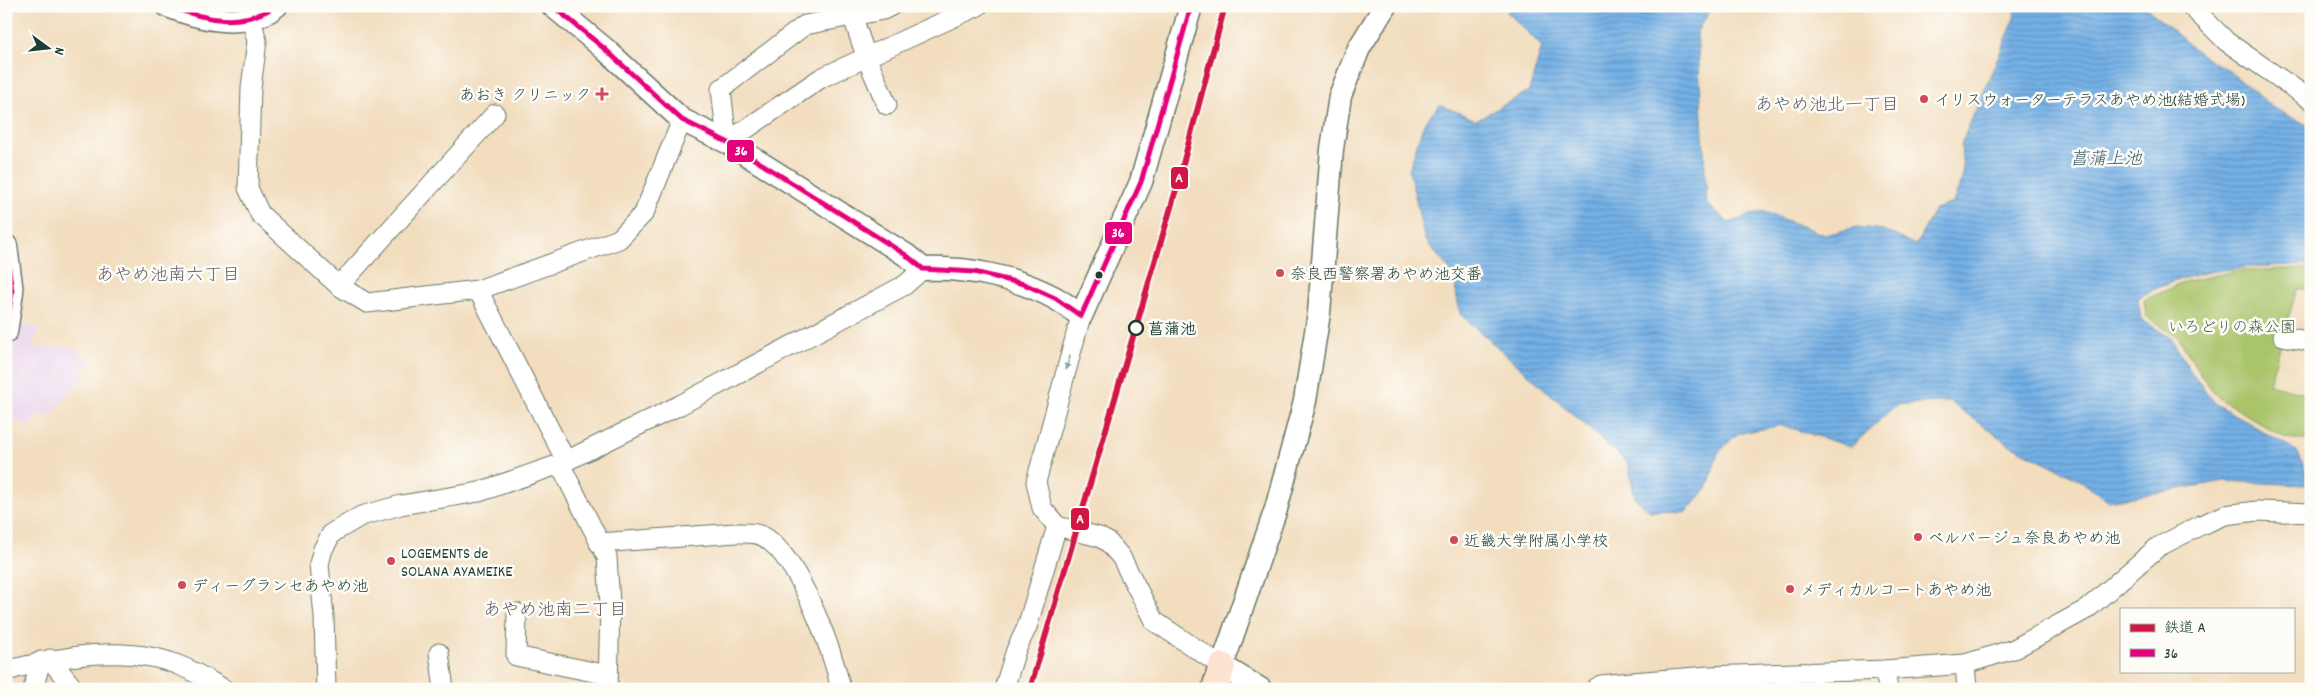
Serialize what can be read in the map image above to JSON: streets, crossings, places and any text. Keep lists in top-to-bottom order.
{
  "districts": ["あやめ池北一丁目", "あやめ池南六丁目", "あやめ池南二丁目"],
  "water": ["菖蒲上池"],
  "parks": ["いろどりの森公園"],
  "places": {
    "health": ["あおき クリニック"],
    "other": [
      "イリスウォーターテラスあやめ池(結婚式場)",
      "奈良西警察署あやめ池交番",
      "菖蒲池",
      "ベルパージュ奈良あやめ池",
      "近畿大学附属小学校",
      "LOGEMENTS de SOLANA AYAMEIKE",
      "ディーグランセあやめ池",
      "メディカルコートあやめ池"
    ]
  },
  "lines": ["rail line A", "transit line 36"],
  "legend": ["鉄道 A", "36"],
  "north": "right"
}
